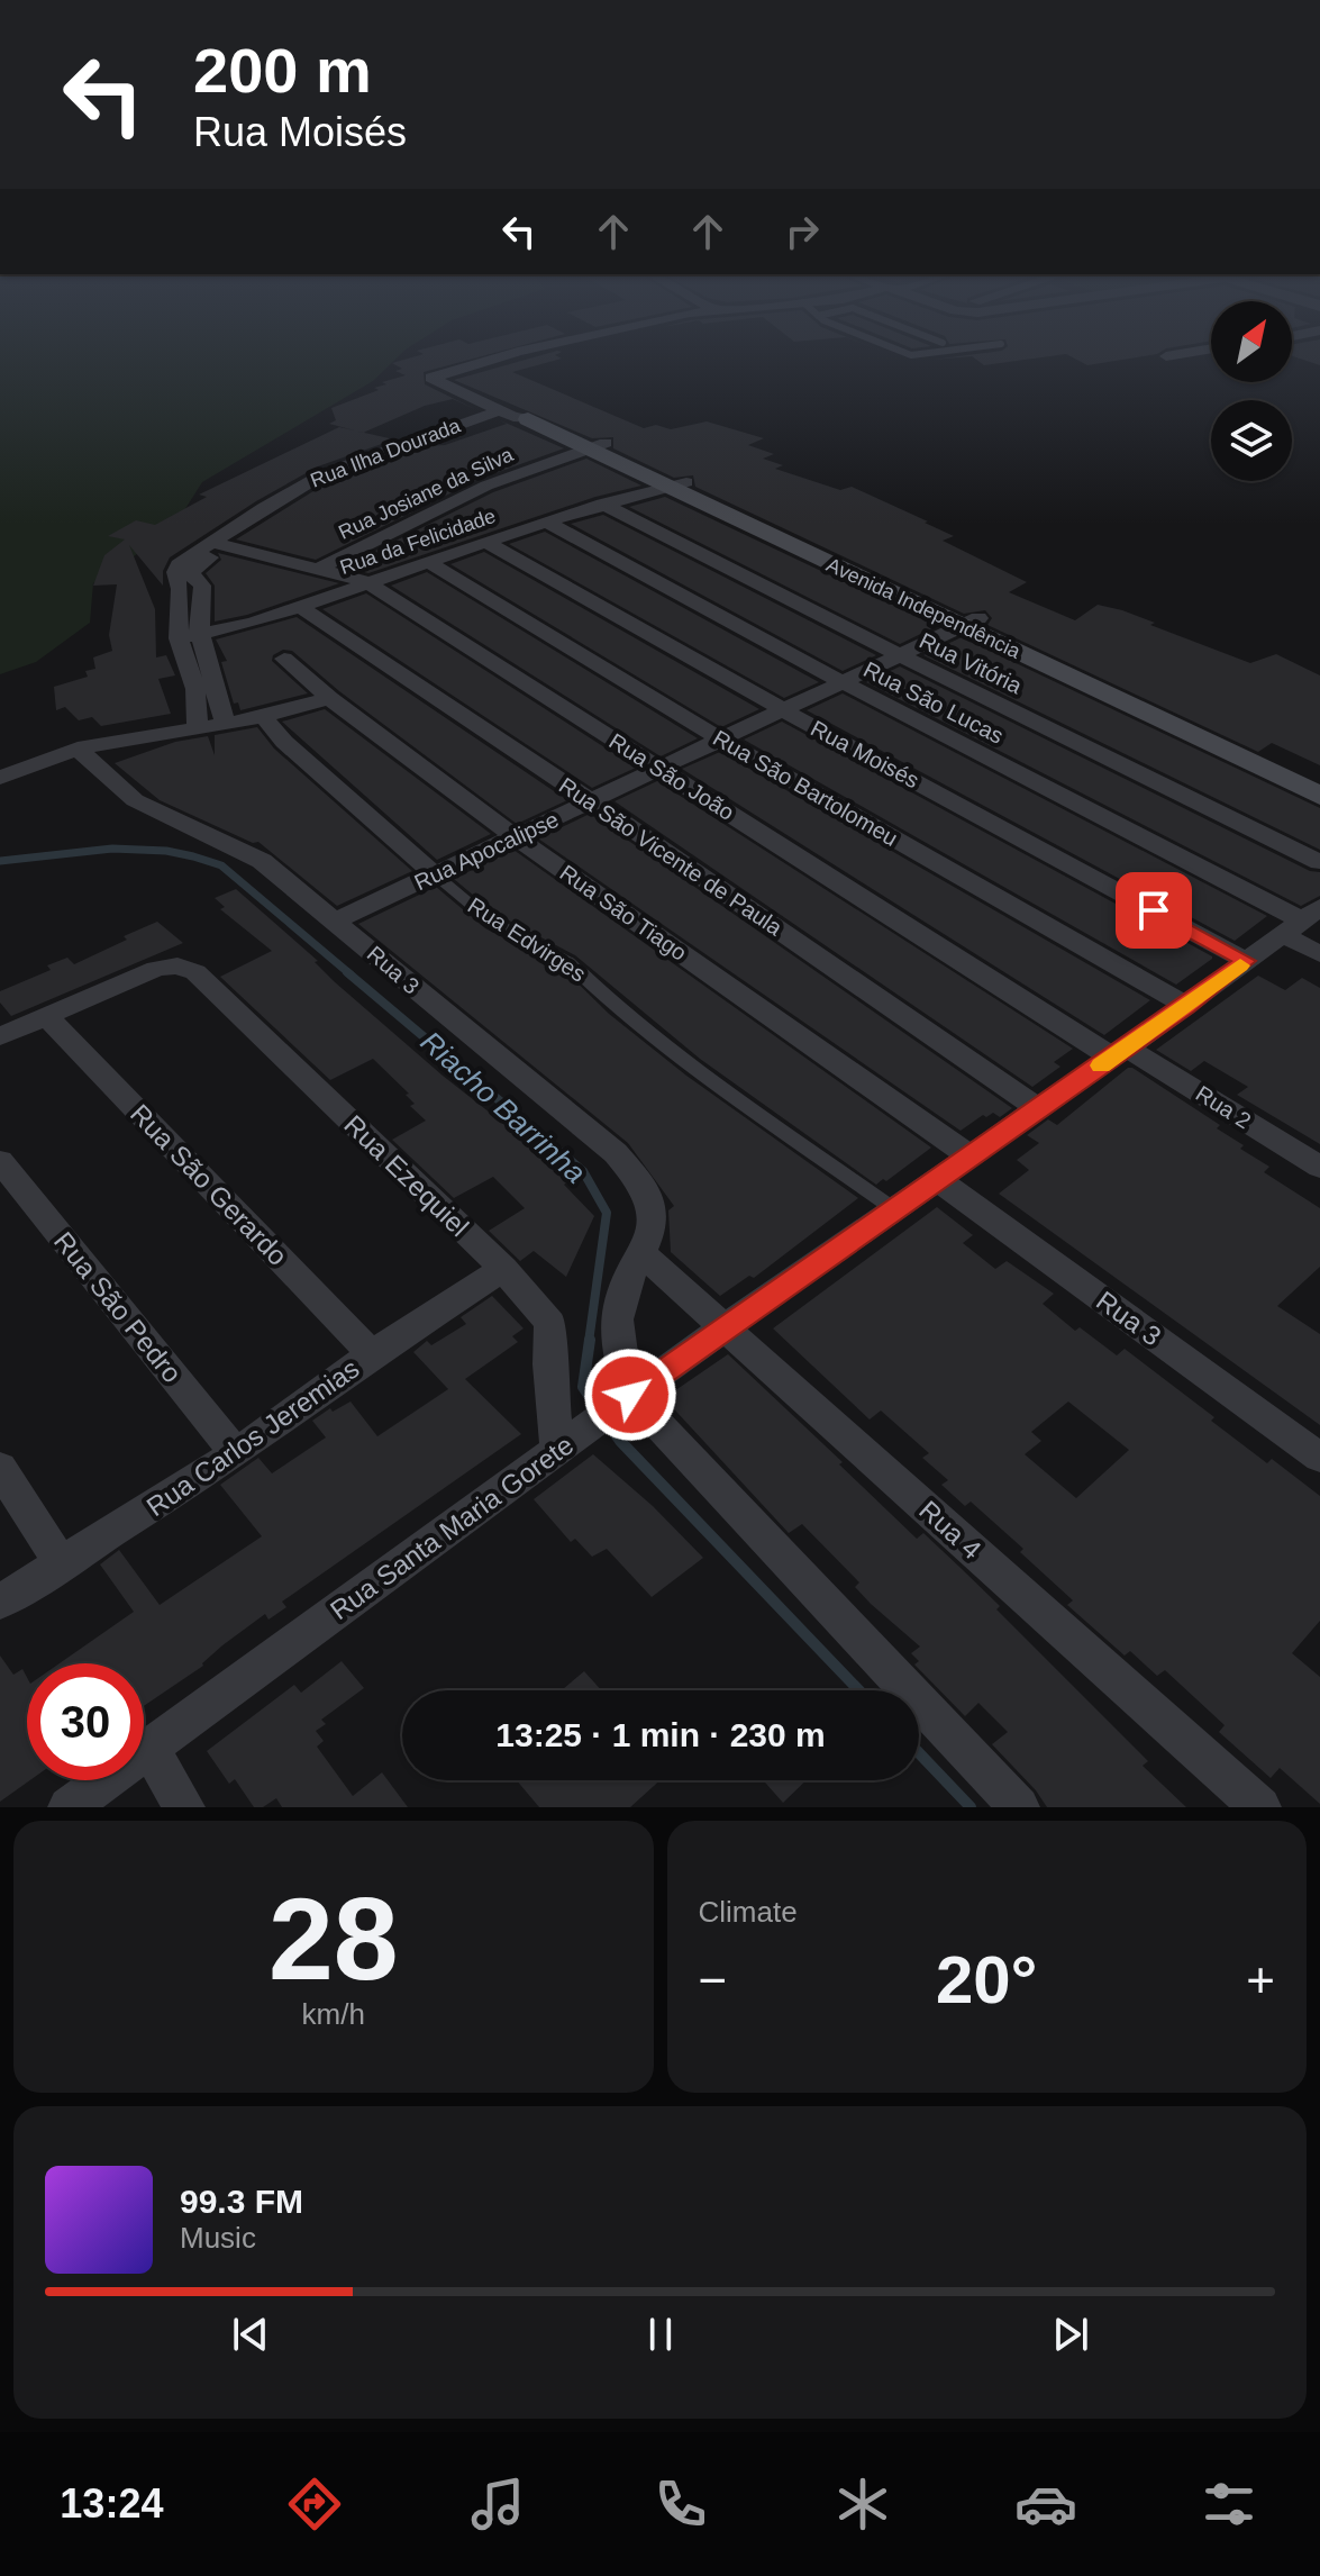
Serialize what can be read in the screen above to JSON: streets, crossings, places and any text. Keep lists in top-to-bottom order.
{
  "streets": {
    "main road": ["Avenida Independência"],
    "street": [
      "Rua Ilha Dourada",
      "Rua Josiane da Silva",
      "Rua da Felicidade",
      "Rua Vitória",
      "Rua São Lucas",
      "Rua Moisés",
      "Rua São João",
      "Rua São Bartolomeu",
      "Rua Apocalipse",
      "Rua São Vicente de Paula",
      "Rua São Tiago",
      "Rua Edvirges",
      "Rua 3",
      "Rua 2",
      "Rua Ezequiel",
      "Rua São Gerardo",
      "Rua São Pedro",
      "Rua Carlos Jeremias",
      "Rua Santa Maria Gorete",
      "Rua 4"
    ]
  },
  "crossings": [
    ["Rua Ilha Dourada", "Rua da Felicidade"],
    ["Rua Ilha Dourada", "Avenida Independência"],
    ["Rua Ilha Dourada", "Rua São João"],
    ["Rua Josiane da Silva", "Avenida Independência"],
    ["Rua Josiane da Silva", "Rua São João"],
    ["Rua da Felicidade", "Avenida Independência"],
    ["Rua da Felicidade", "Rua Vitória"],
    ["Rua da Felicidade", "Rua São Lucas"],
    ["Rua da Felicidade", "Rua Moisés"],
    ["Rua da Felicidade", "Rua São João"],
    ["Rua da Felicidade", "Rua São Bartolomeu"],
    ["Rua da Felicidade", "Rua São Vicente de Paula"],
    ["Avenida Independência", "Rua Apocalipse"],
    ["Rua Vitória", "Rua Apocalipse"],
    ["Rua São Lucas", "Rua Apocalipse"],
    ["Rua São Lucas", "Rua Santa Maria Gorete"],
    ["Rua Moisés", "Rua Apocalipse"],
    ["Rua Moisés", "Rua Santa Maria Gorete"],
    ["Rua São João", "Rua Apocalipse"],
    ["Rua São João", "Rua 2"],
    ["Rua São João", "Rua Santa Maria Gorete"],
    ["Rua São Bartolomeu", "Rua Apocalipse"],
    ["Rua São Bartolomeu", "Rua Santa Maria Gorete"],
    ["Rua Apocalipse", "Rua São Vicente de Paula"],
    ["Rua Apocalipse", "Rua São Tiago"],
    ["Rua Apocalipse", "Rua Edvirges"],
    ["Rua Apocalipse", "Rua 3"],
    ["Rua São Vicente de Paula", "Rua Santa Maria Gorete"],
    ["Rua São Tiago", "Rua Santa Maria Gorete"],
    ["Rua Edvirges", "Rua Santa Maria Gorete"],
    ["Rua 3", "Rua Santa Maria Gorete"],
    ["Rua 3", "Rua 4"],
    ["Rua 2", "Rua Santa Maria Gorete"],
    ["Rua Ezequiel", "Rua São Gerardo"],
    ["Rua Ezequiel", "Rua Carlos Jeremias"],
    ["Rua Ezequiel", "Rua Santa Maria Gorete"],
    ["Rua São Gerardo", "Rua Carlos Jeremias"],
    ["Rua São Pedro", "Rua Carlos Jeremias"],
    ["Rua Santa Maria Gorete", "Rua 4"]
  ],
  "water": ["Riacho Barrinha"],
  "north": "top right",
  "page": {
    "turn": ["200 m", "Rua Moisés"],
    "limit": "30",
    "trip": "13:25 · 1 min · 230 m",
    "tile": [
      ["28", "km/h"],
      "Climate"
    ],
    "heat": ["−", "20°", "+"],
    "song": ["99.3 FM", "Music"],
    "tabs": "13:24"
  }
}
